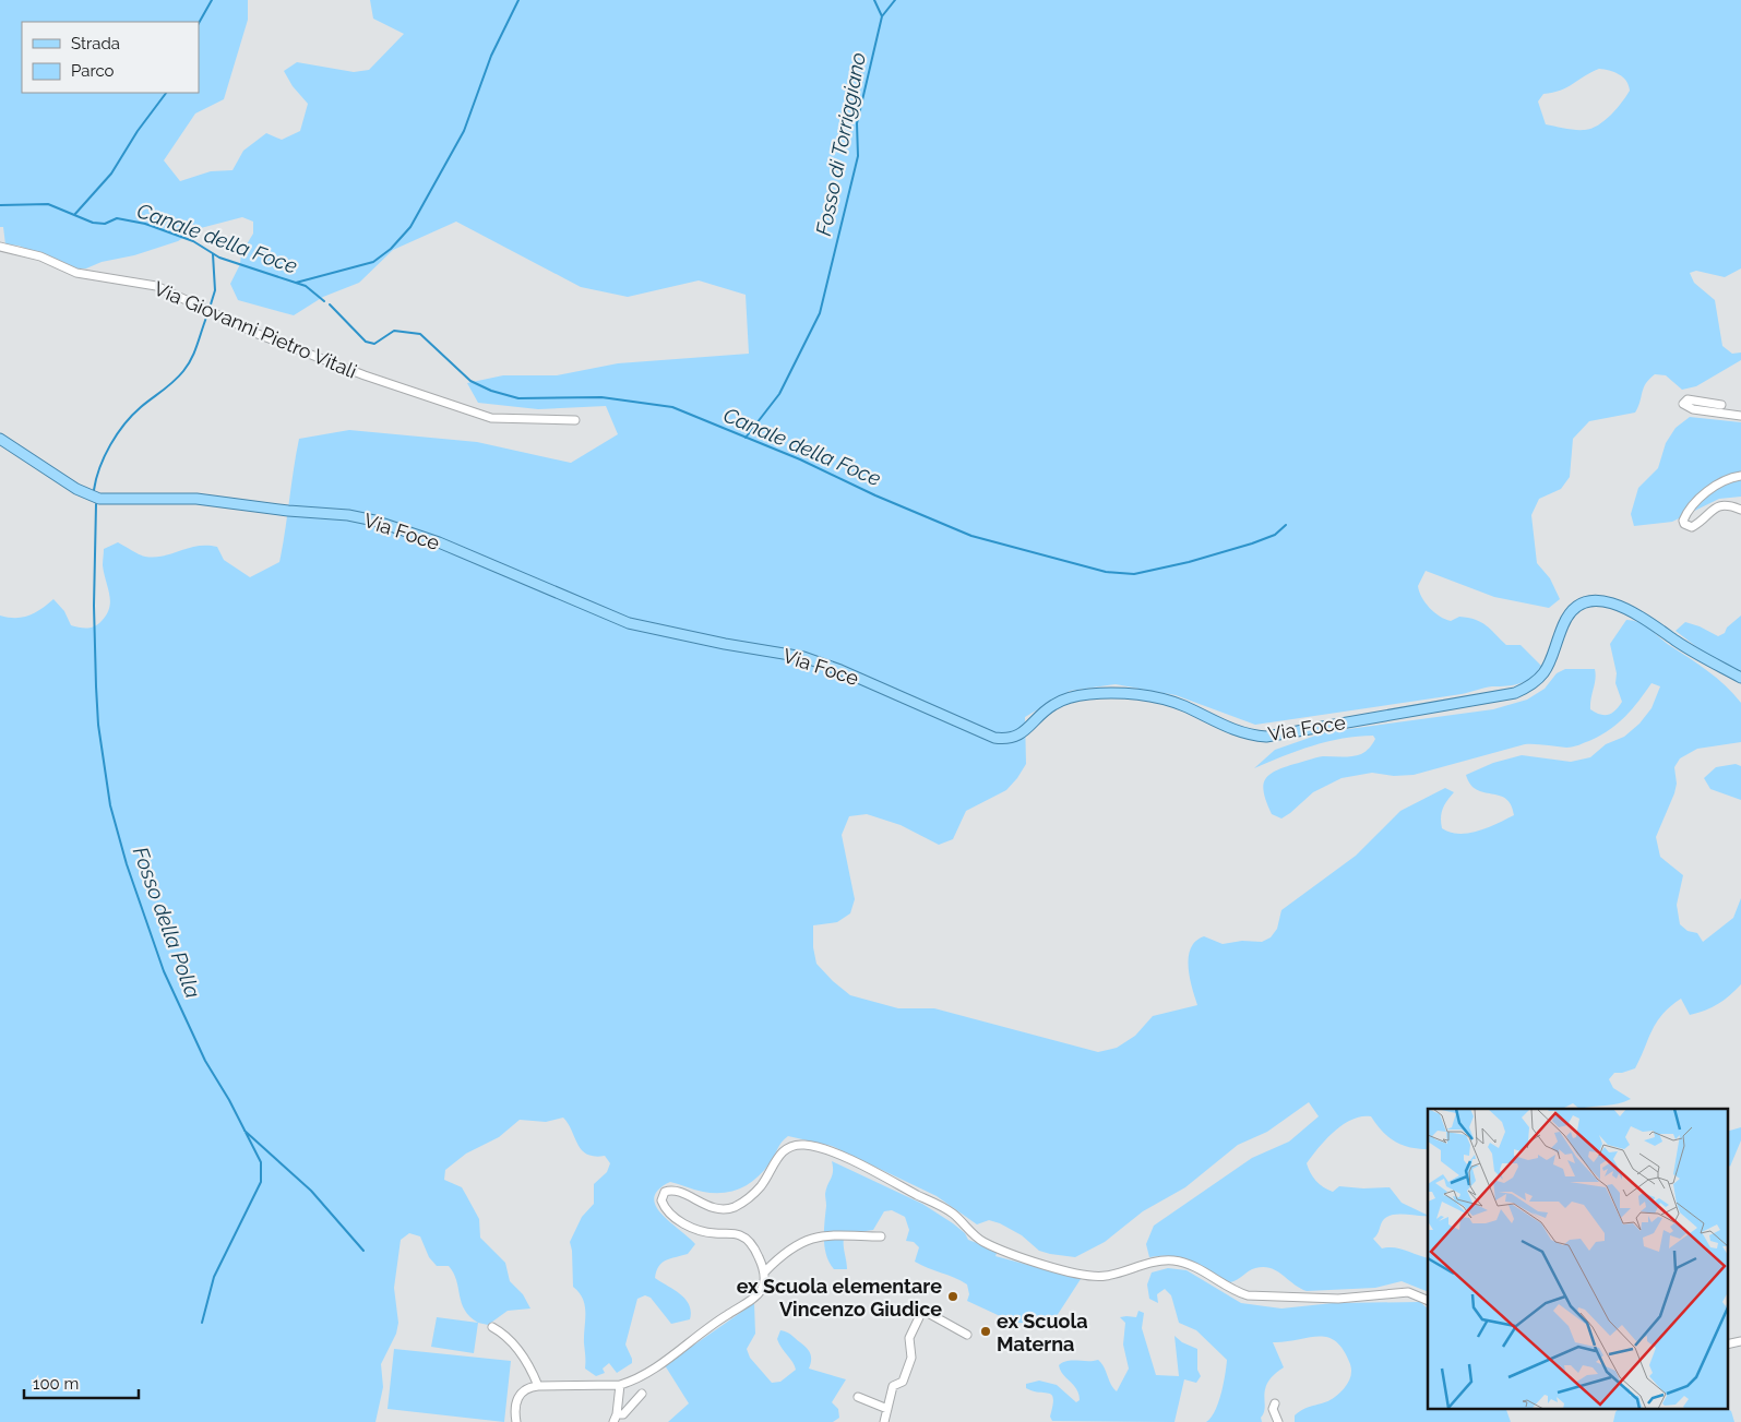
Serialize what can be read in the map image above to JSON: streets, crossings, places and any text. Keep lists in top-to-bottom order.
{
  "streets": {
    "main road": ["Via Foce"],
    "street": ["Via Giovanni Pietro Vitali"]
  },
  "water": ["Fosso di Torriggiano", "Canale della Foce", "Fosso della Polla"],
  "places": ["ex Scuola elementare Vincenzo Giudice", "ex Scuola Materna"],
  "legend": ["Strada", "Parco"],
  "scale_bar": "100 m"
}
